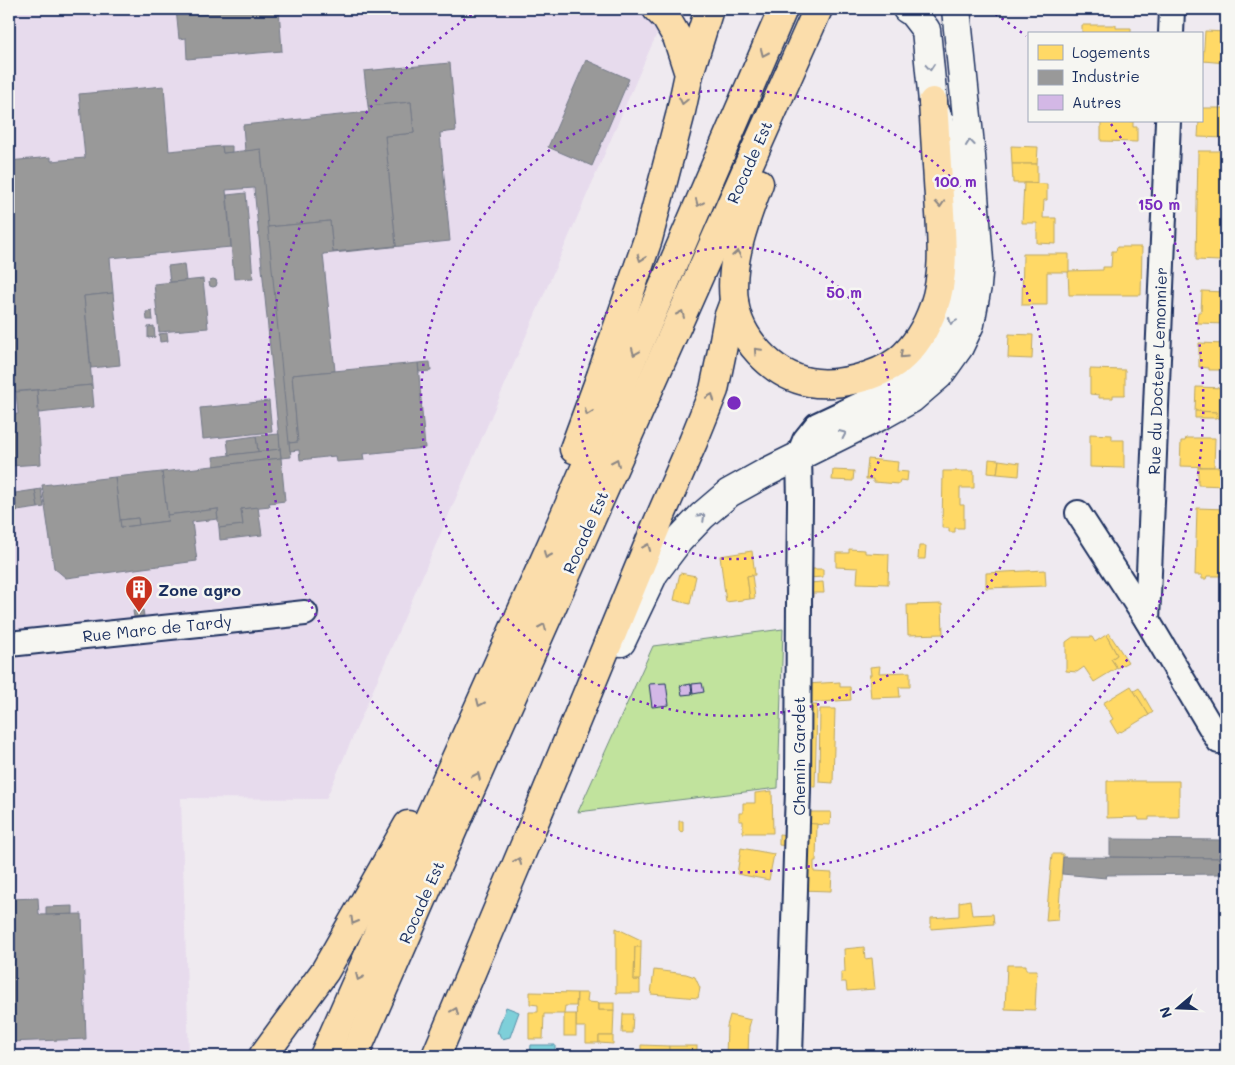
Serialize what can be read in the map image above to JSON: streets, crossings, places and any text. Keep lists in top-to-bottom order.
{
  "streets": {
    "main road": ["Rocade Est"],
    "street": ["Rue du Docteur Lemonnier", "Rue Marc de Tardy", "Chemin Gardet"]
  },
  "places": {
    "building": ["Zone agro"]
  },
  "legend": ["Logements", "Industrie", "Autres"],
  "north": "left",
  "rings": ["100 m", "150 m", "50 m"]
}
